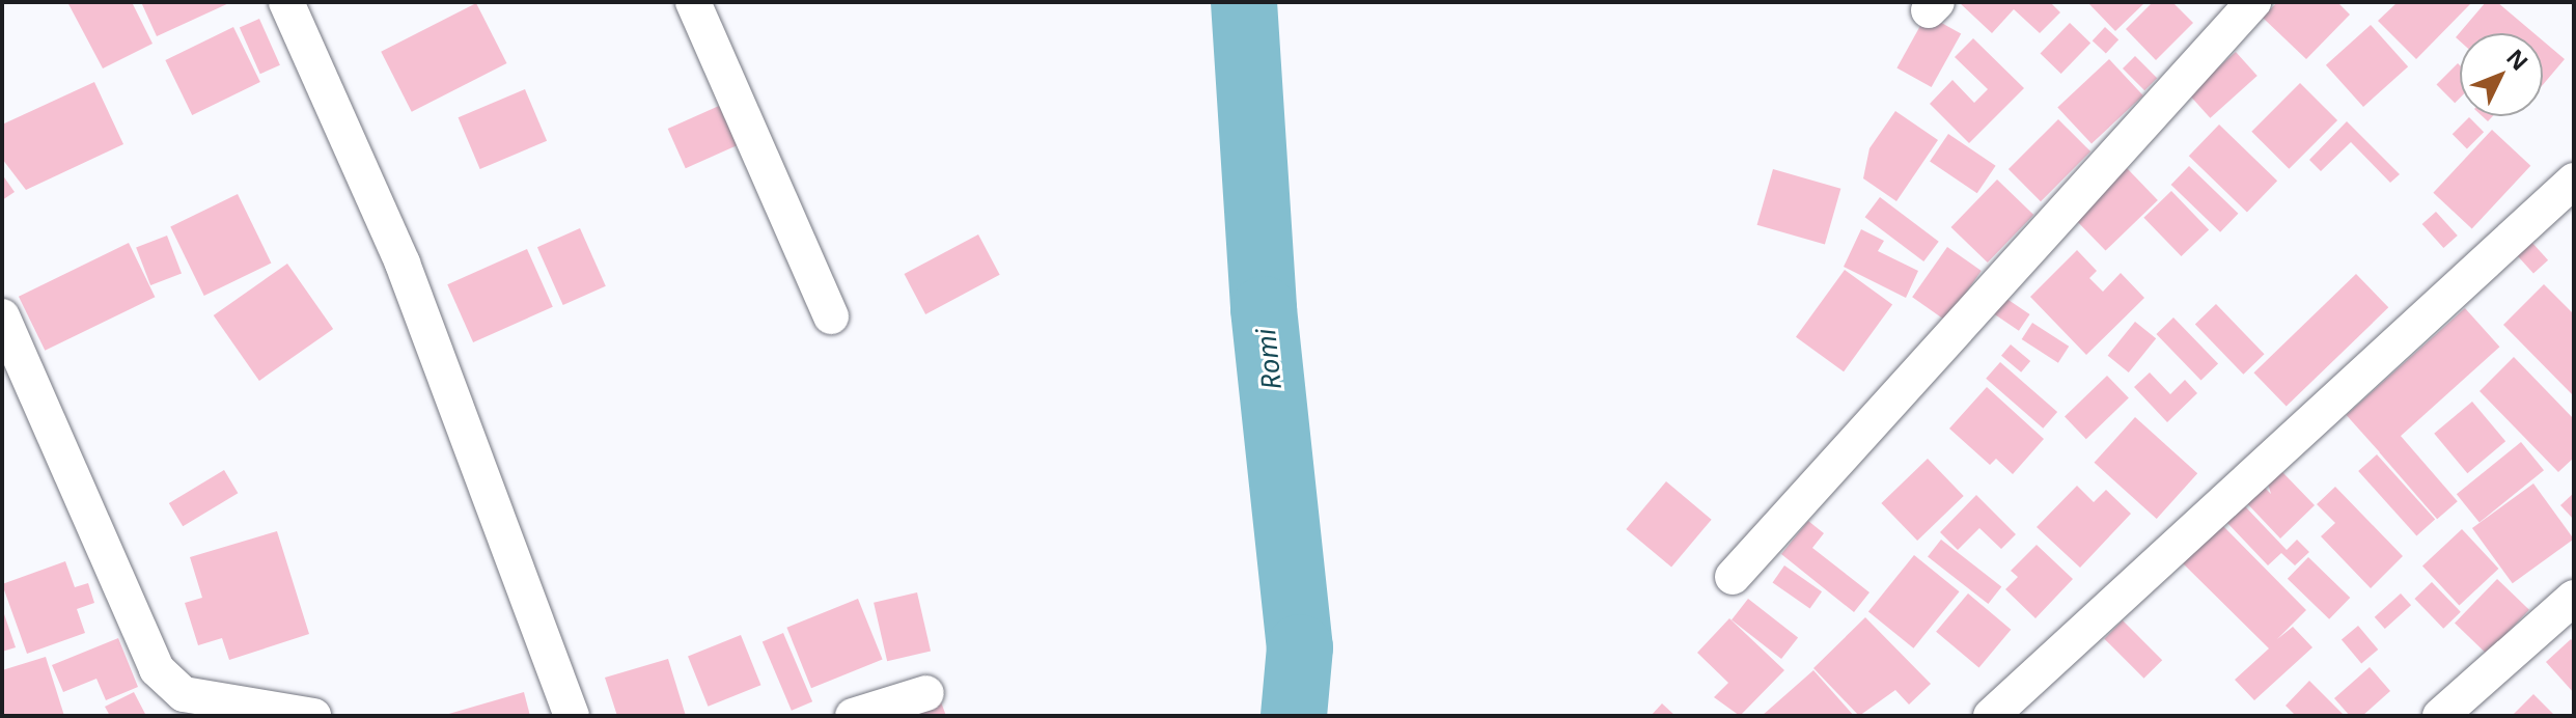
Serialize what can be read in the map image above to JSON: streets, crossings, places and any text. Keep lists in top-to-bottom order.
{
  "water": ["Romi"],
  "north": "top right"
}
